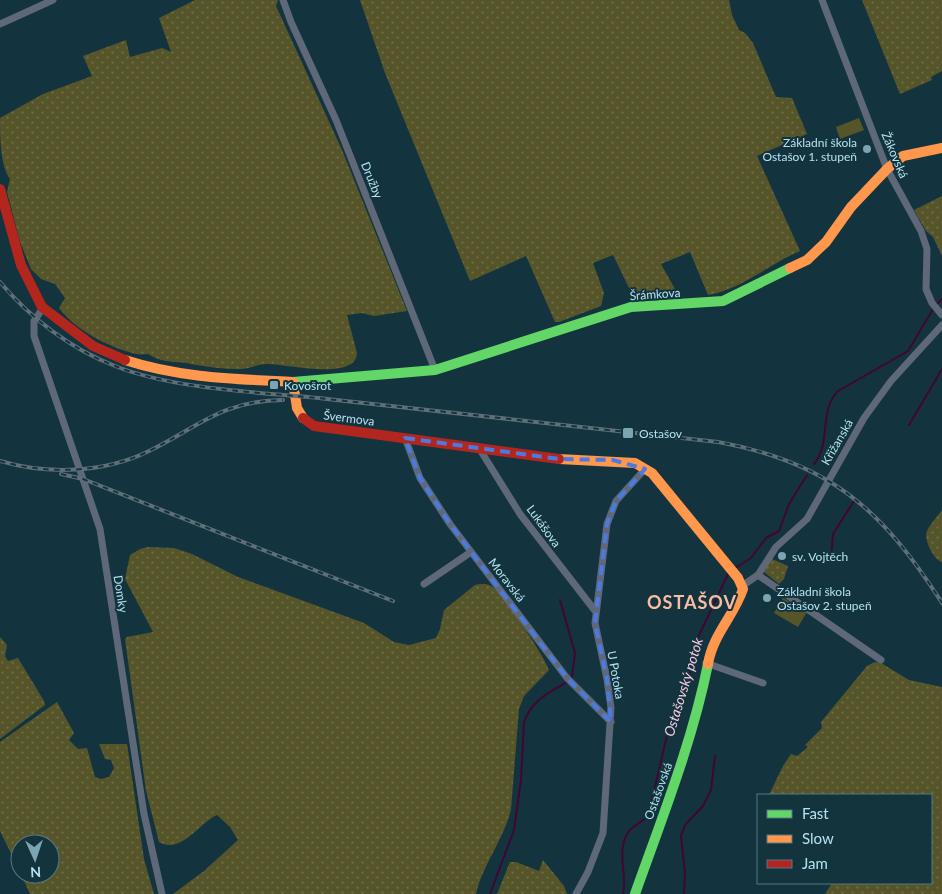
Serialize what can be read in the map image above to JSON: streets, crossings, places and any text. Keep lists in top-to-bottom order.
{
  "streets": {
    "street": [
      "Žákovská",
      "Družby",
      "Šrámkova",
      "Švermova",
      "Křižanská",
      "Lukášova",
      "Moravská",
      "Domky",
      "U Potoka",
      "Ostašovská"
    ]
  },
  "crossings": [
    ["Žákovská", "Šrámkova"],
    ["Družby", "Šrámkova"],
    ["Šrámkova", "Švermova"],
    ["Švermova", "Křižanská"],
    ["Švermova", "Lukášova"],
    ["Švermova", "Moravská"],
    ["Švermova", "U Potoka"],
    ["Švermova", "Ostašovská"],
    ["Křižanská", "Ostašovská"],
    ["Lukášova", "U Potoka"],
    ["Moravská", "U Potoka"]
  ],
  "districts": ["OSTAŠOV"],
  "water": ["Ostašovský potok"],
  "places": {
    "other": ["Základní škola Ostašov 1. stupeň", "sv. Vojtěch", "Základní škola Ostašov 2. stupeň"],
    "transit": ["Kovošrot", "Ostašov"]
  },
  "legend": ["Fast", "Slow", "Jam"],
  "north": "bottom"
}
